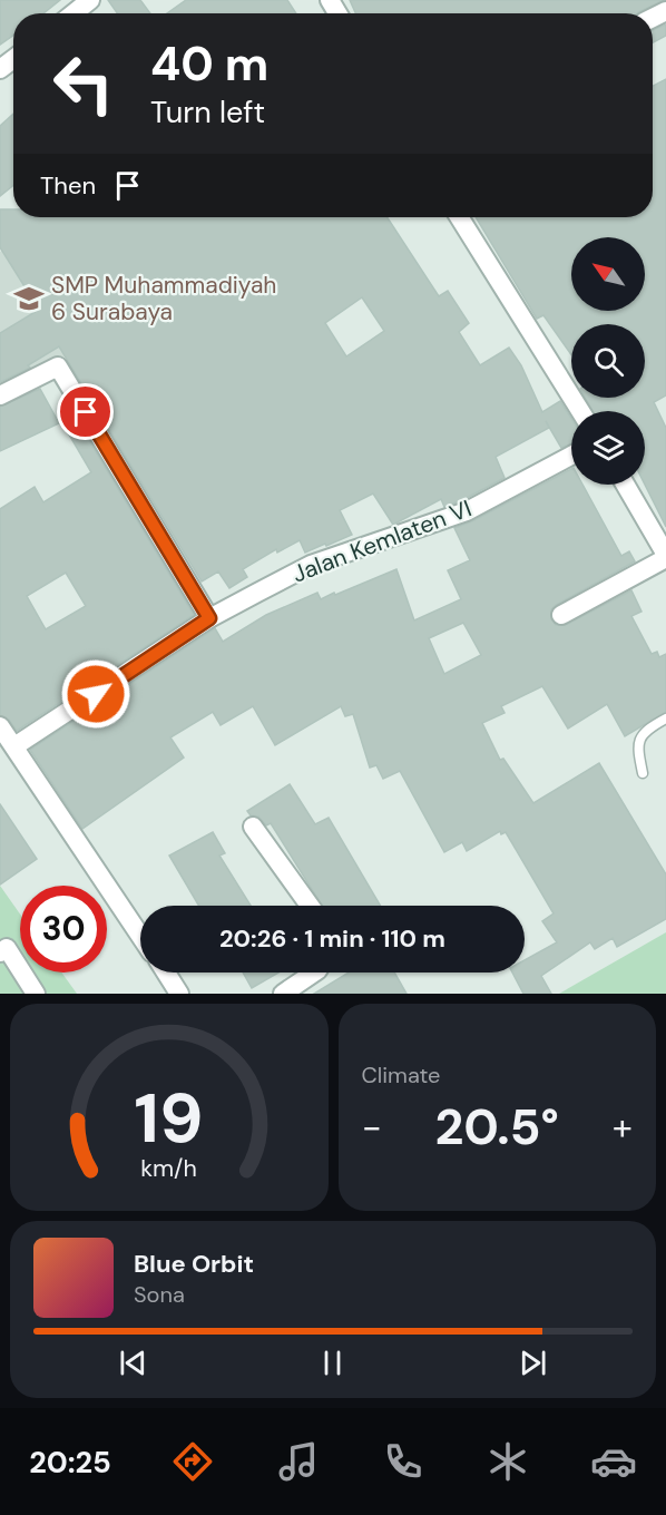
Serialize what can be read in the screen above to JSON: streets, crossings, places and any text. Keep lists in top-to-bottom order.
{
  "streets": {
    "street": ["Jalan Kemlaten VI"]
  },
  "places": {
    "school or university": ["SMP Muhammadiyah 6 Surabaya"]
  },
  "north": "top left",
  "page": {
    "turn": ["40 m", "Turn left"],
    "then": "Then",
    "limit": "30",
    "trip": "20:26 · 1 min · 110 m",
    "tile": "Climate",
    "heat": ["−", "20.5°", "+"],
    "song": ["Blue Orbit", "Sona"],
    "tabs": "20:25",
    "gauge": ["19", "km/h"]
  }
}
